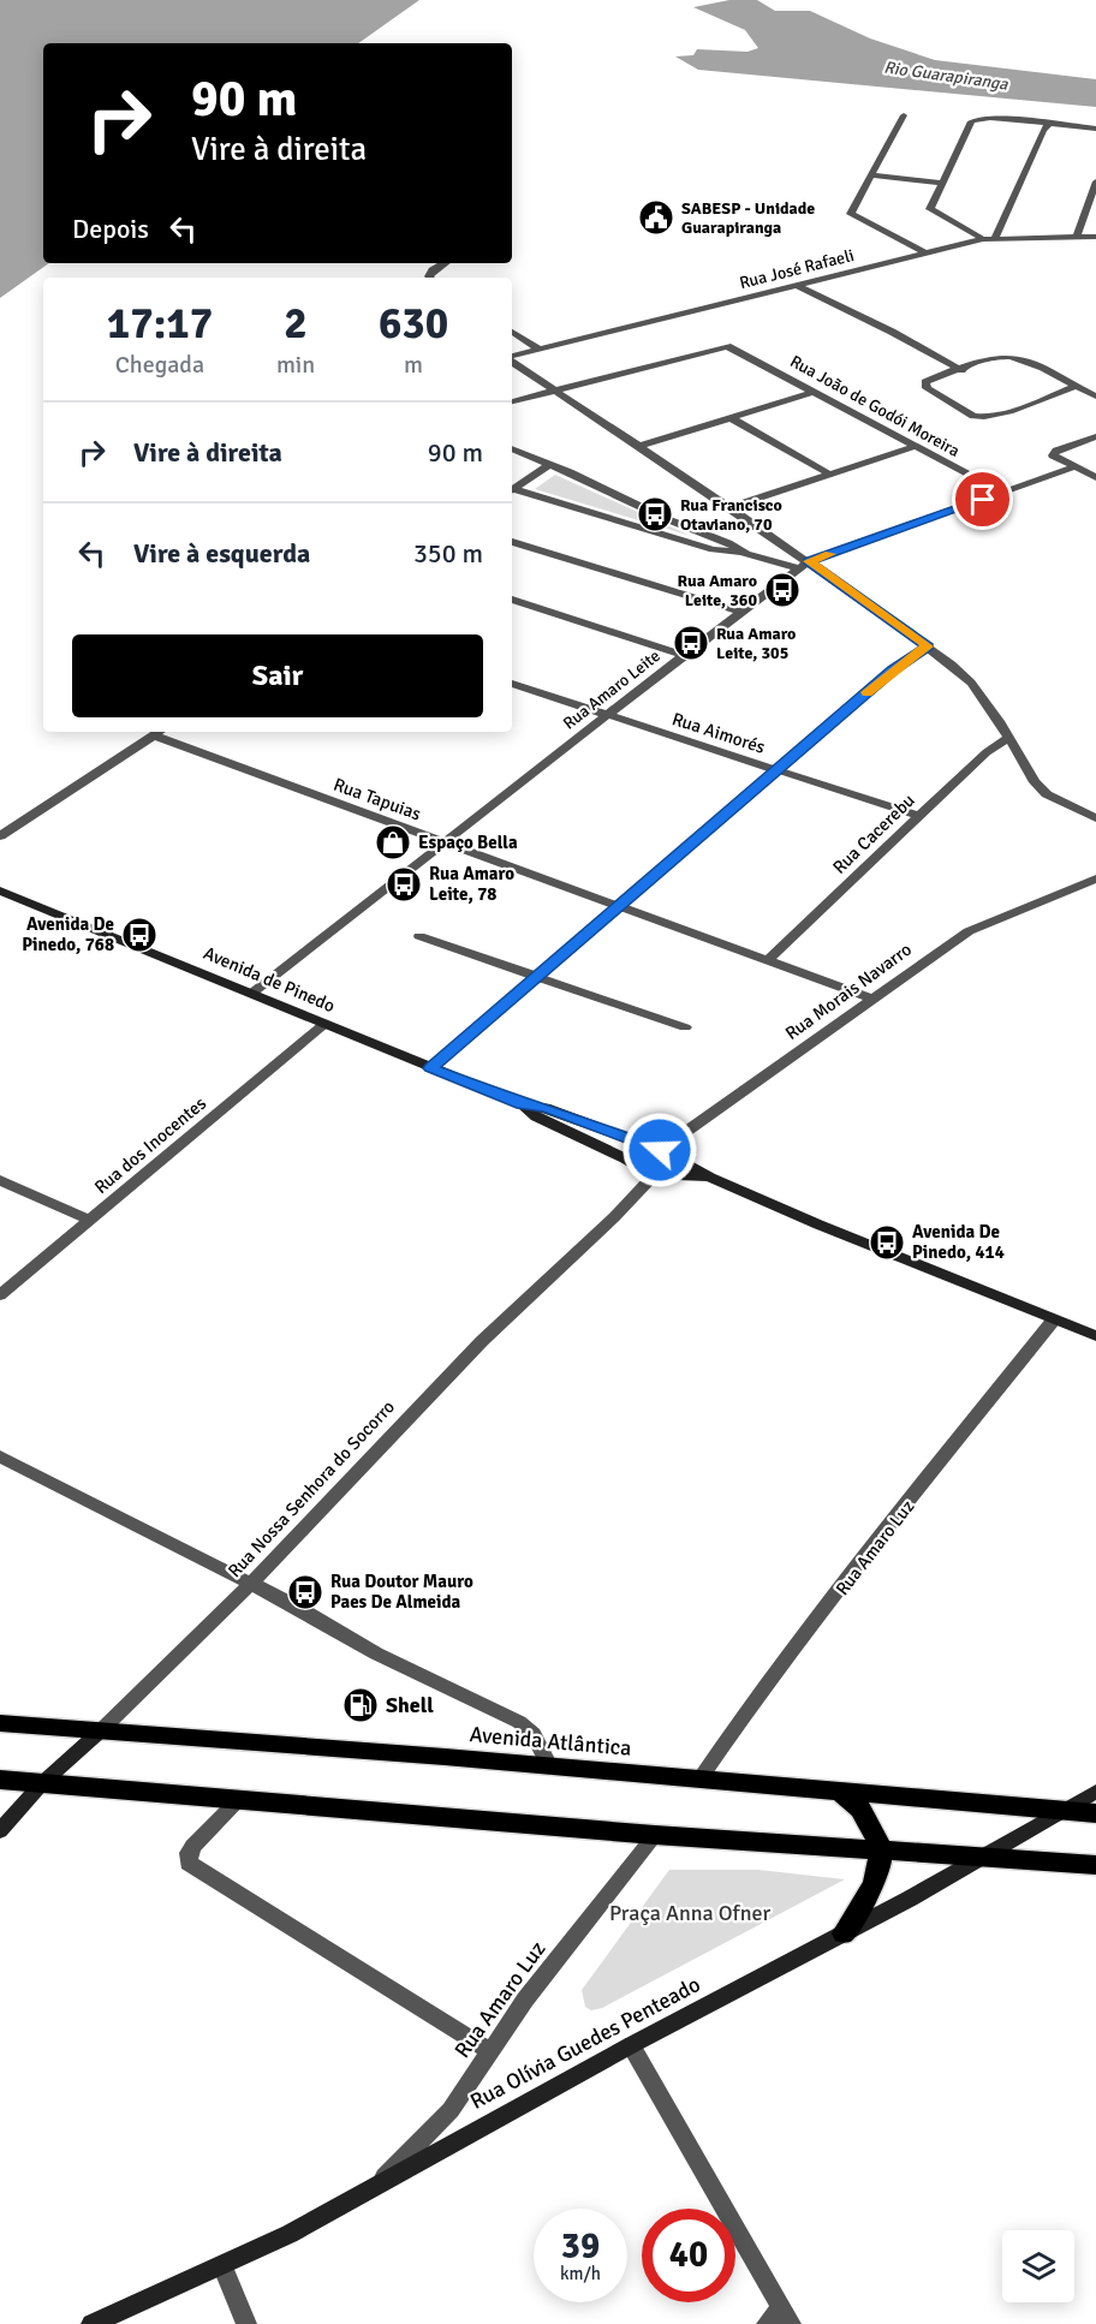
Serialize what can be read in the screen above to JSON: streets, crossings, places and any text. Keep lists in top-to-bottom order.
{
  "streets": {
    "main road": ["Avenida Atlântica"],
    "street": [
      "Rua José Rafaeli",
      "Rua João de Godói Moreira",
      "Rua Amaro Leite",
      "Rua Aimorés",
      "Rua Tapuias",
      "Rua Cacerebu",
      "Avenida de Pinedo",
      "Rua Morais Navarro",
      "Rua dos Inocentes",
      "Rua Nossa Senhora do Socorro",
      "Rua Amaro Luz",
      "Rua Olívia Guedes Penteado"
    ]
  },
  "crossings": [
    ["Rua João de Godói Moreira", "Rua Amaro Leite"],
    ["Rua Amaro Leite", "Rua Aimorés"],
    ["Rua Amaro Leite", "Rua Tapuias"],
    ["Rua Amaro Leite", "Avenida de Pinedo"],
    ["Rua Aimorés", "Rua Cacerebu"],
    ["Rua Tapuias", "Rua Cacerebu"],
    ["Rua Tapuias", "Rua Morais Navarro"],
    ["Avenida de Pinedo", "Rua Morais Navarro"],
    ["Avenida de Pinedo", "Rua dos Inocentes"],
    ["Avenida de Pinedo", "Rua Nossa Senhora do Socorro"],
    ["Avenida de Pinedo", "Rua Amaro Luz"],
    ["Rua Nossa Senhora do Socorro", "Avenida Atlântica"],
    ["Rua Amaro Luz", "Avenida Atlântica"],
    ["Rua Amaro Luz", "Rua Olívia Guedes Penteado"],
    ["Avenida Atlântica", "Rua Olívia Guedes Penteado"]
  ],
  "water": ["Rio Guarapiranga"],
  "parks": ["Praça Anna Ofner"],
  "places": {
    "public building": ["SABESP - Unidade Guarapiranga"],
    "bus stop": [
      "Rua Francisco Otaviano, 70",
      "Rua Amaro Leite, 360",
      "Rua Amaro Leite, 305",
      "Rua Amaro Leite, 78",
      "Avenida De Pinedo, 768",
      "Avenida De Pinedo, 414",
      "Rua Doutor Mauro Paes De Almeida"
    ],
    "shop": ["Espaço Bella"],
    "fuel station": ["Shell"]
  },
  "page": {
    "turn": ["90 m", "Vire à direita"],
    "then": "Depois",
    "eta": [
      "17:17",
      "Chegada",
      "2",
      "min",
      "630",
      "m"
    ],
    "list": [
      {
        "name": "Vire à direita",
        "value": "90 m"
      },
      {
        "name": "Vire à esquerda",
        "value": "350 m"
      }
    ],
    "buttons": "Sair",
    "speed": "39 km/h",
    "limit": "40"
  }
}
